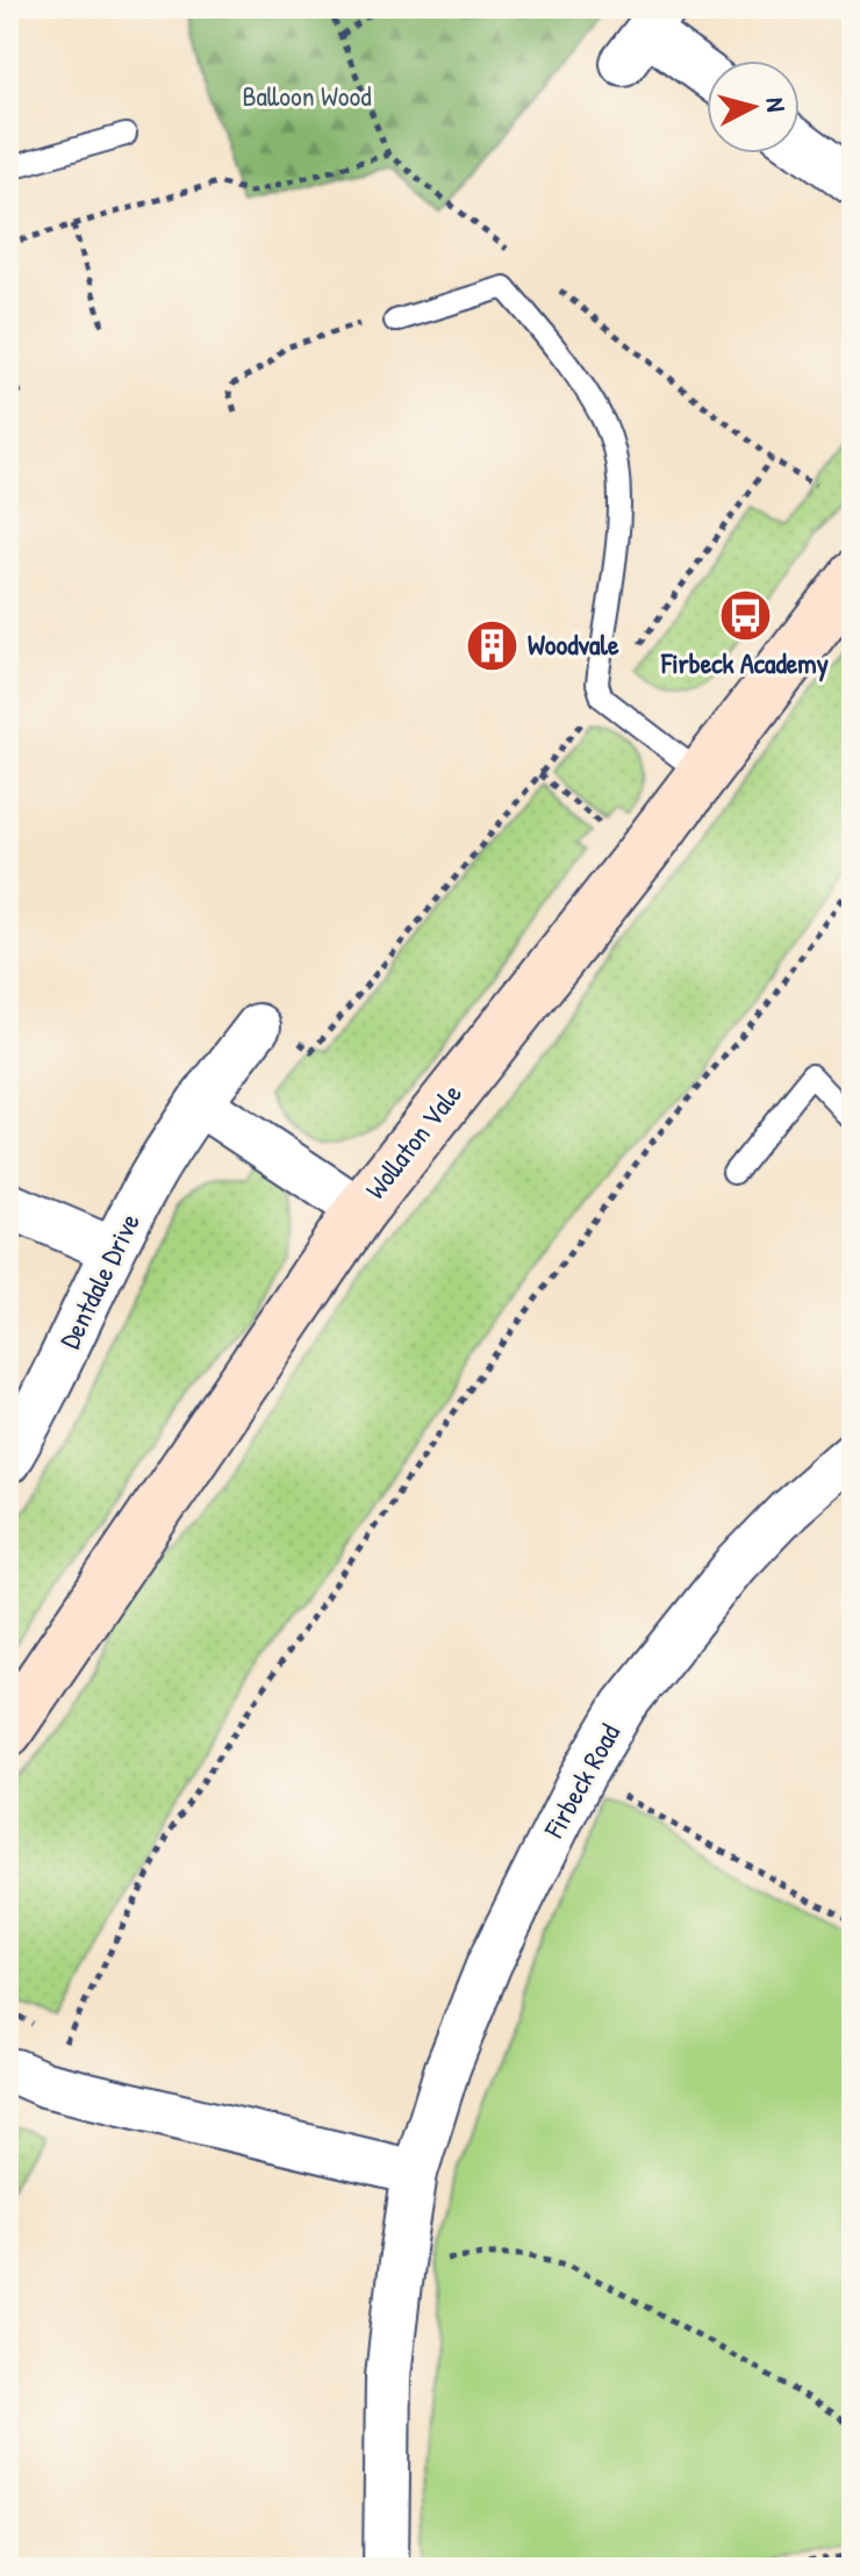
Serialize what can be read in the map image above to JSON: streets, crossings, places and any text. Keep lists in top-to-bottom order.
{
  "streets": {
    "street": ["Wollaton Vale", "Dentdale Drive", "Firbeck Road"]
  },
  "parks": ["Balloon Wood"],
  "places": {
    "bus stop": ["Firbeck Academy"],
    "building": ["Woodvale"]
  },
  "north": "right"
}
